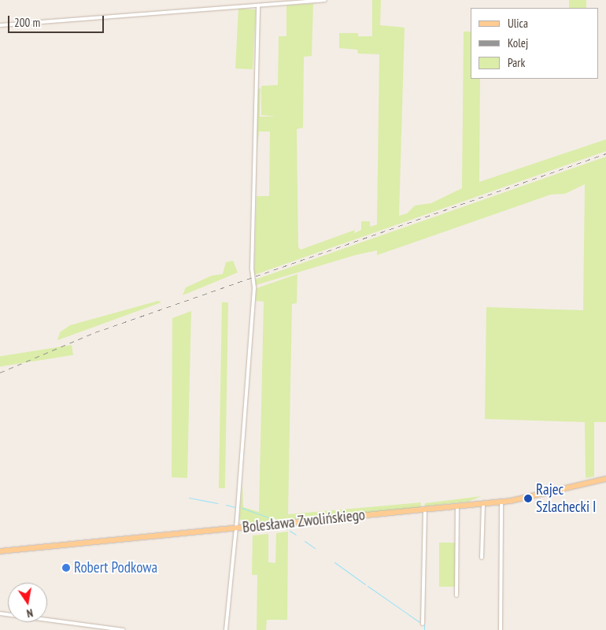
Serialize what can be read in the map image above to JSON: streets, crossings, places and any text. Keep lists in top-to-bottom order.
{
  "streets": {
    "main road": ["Bolesława Zwolińskiego"]
  },
  "places": ["Rajec Szlachecki I", "Robert Podkowa"],
  "legend": ["Ulica", "Kolej", "Park"],
  "scale_bar": "200 m",
  "north": "bottom"
}
